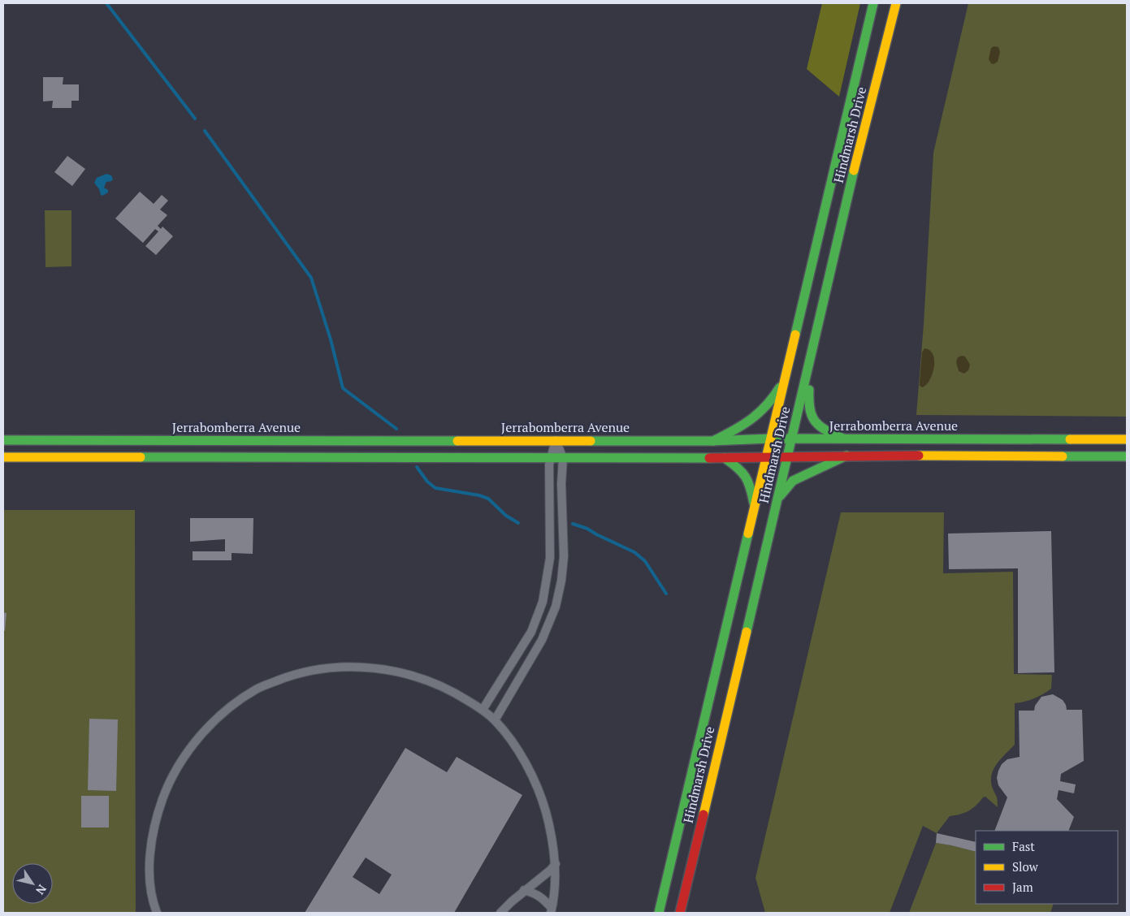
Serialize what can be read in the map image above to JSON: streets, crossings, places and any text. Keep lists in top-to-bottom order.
{
  "streets": {
    "main road": ["Hindmarsh Drive", "Jerrabomberra Avenue"]
  },
  "crossings": [
    ["Hindmarsh Drive", "Jerrabomberra Avenue"]
  ],
  "legend": ["Fast", "Slow", "Jam"],
  "north": "bottom right"
}
